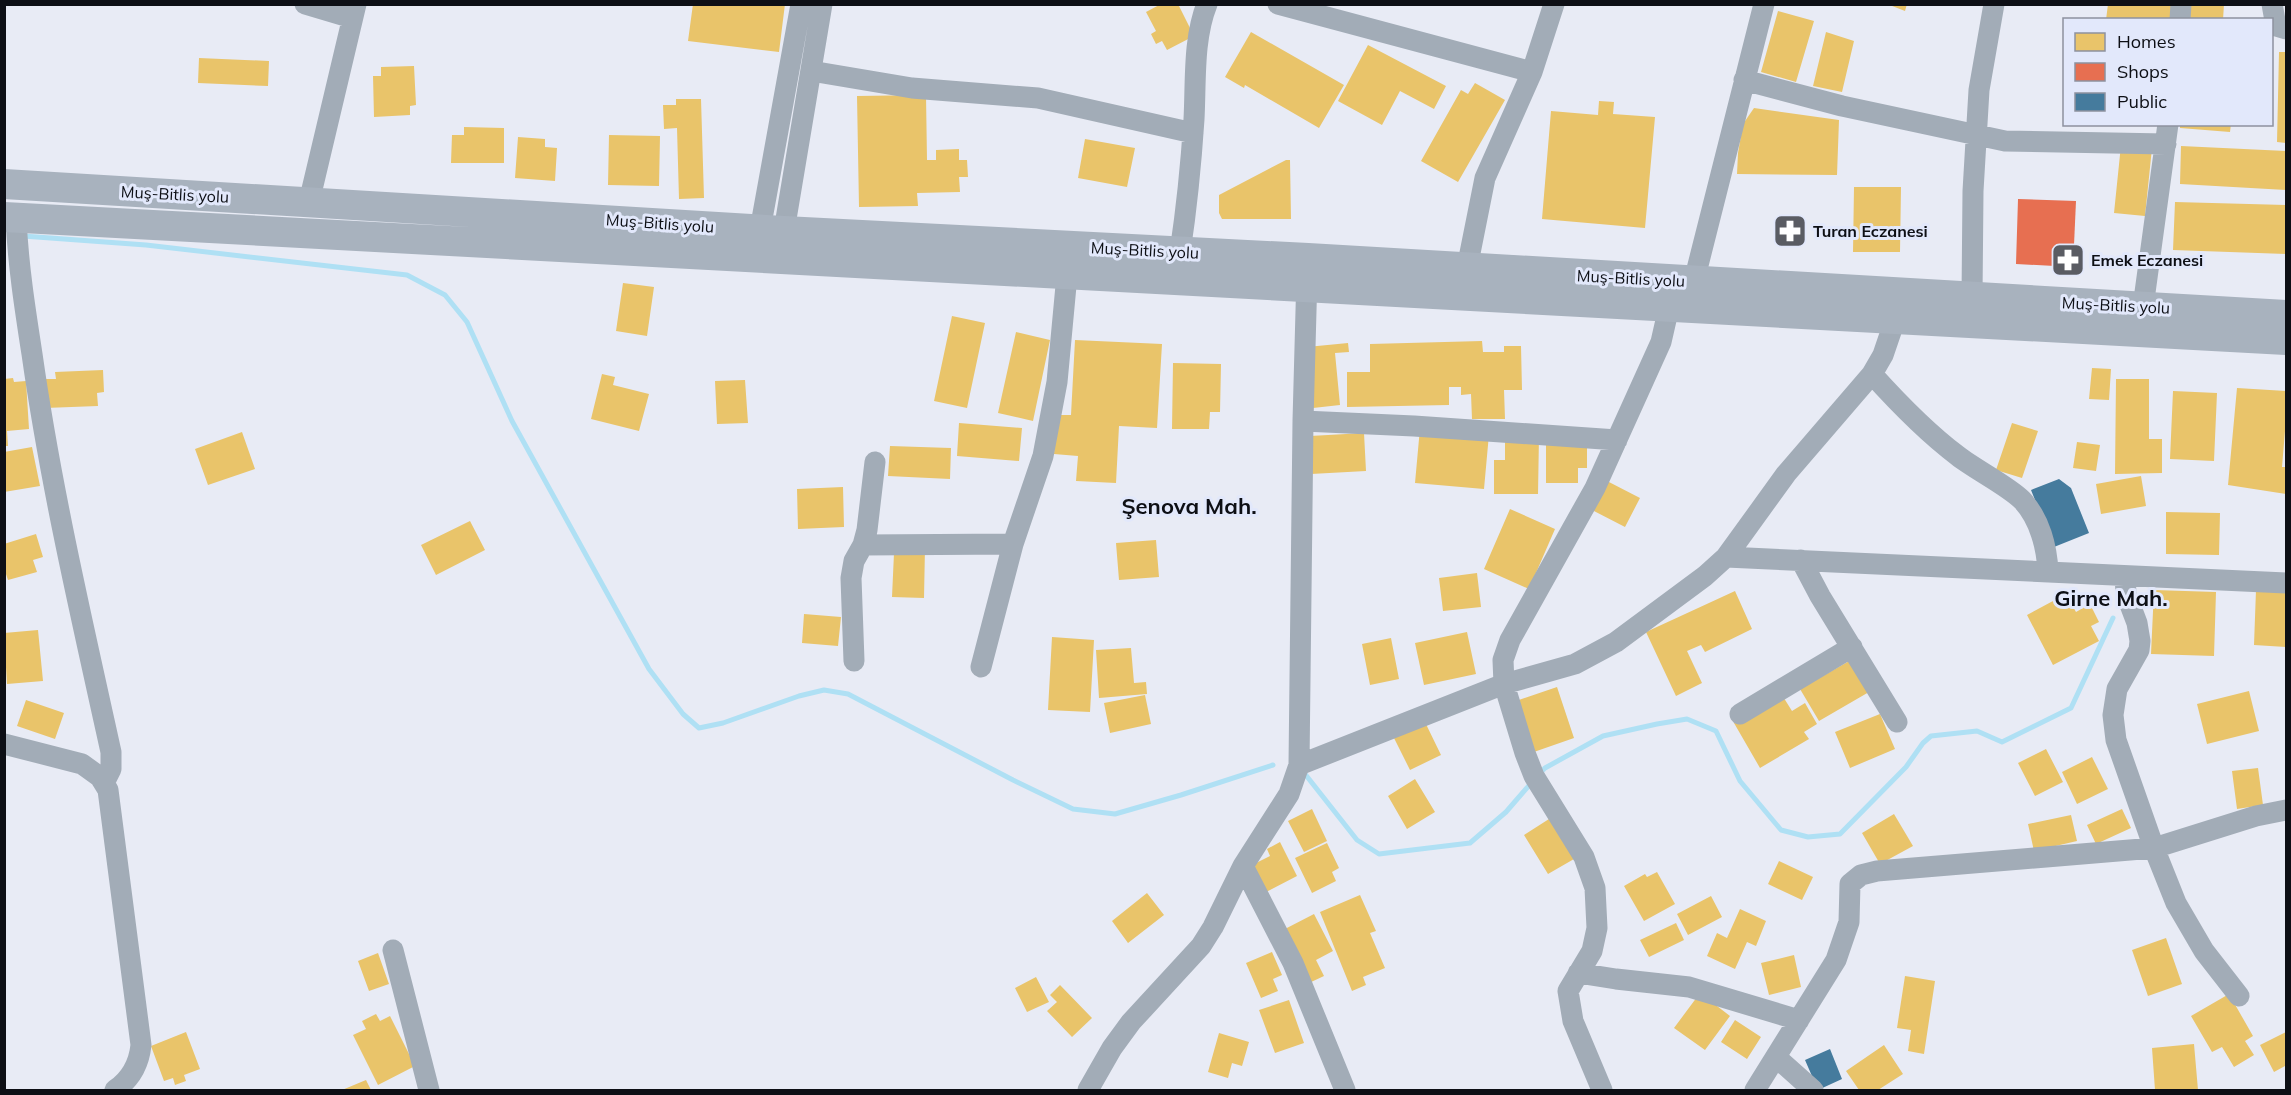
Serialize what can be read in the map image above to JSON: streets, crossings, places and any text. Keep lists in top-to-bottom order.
{
  "streets": {
    "highway": ["Muş-Bitlis yolu"]
  },
  "districts": ["Şenova Mah.", "Girne Mah."],
  "places": {
    "pharmacy": ["Turan Eczanesi", "Emek Eczanesi"]
  },
  "legend": ["Homes", "Shops", "Public"]
}
